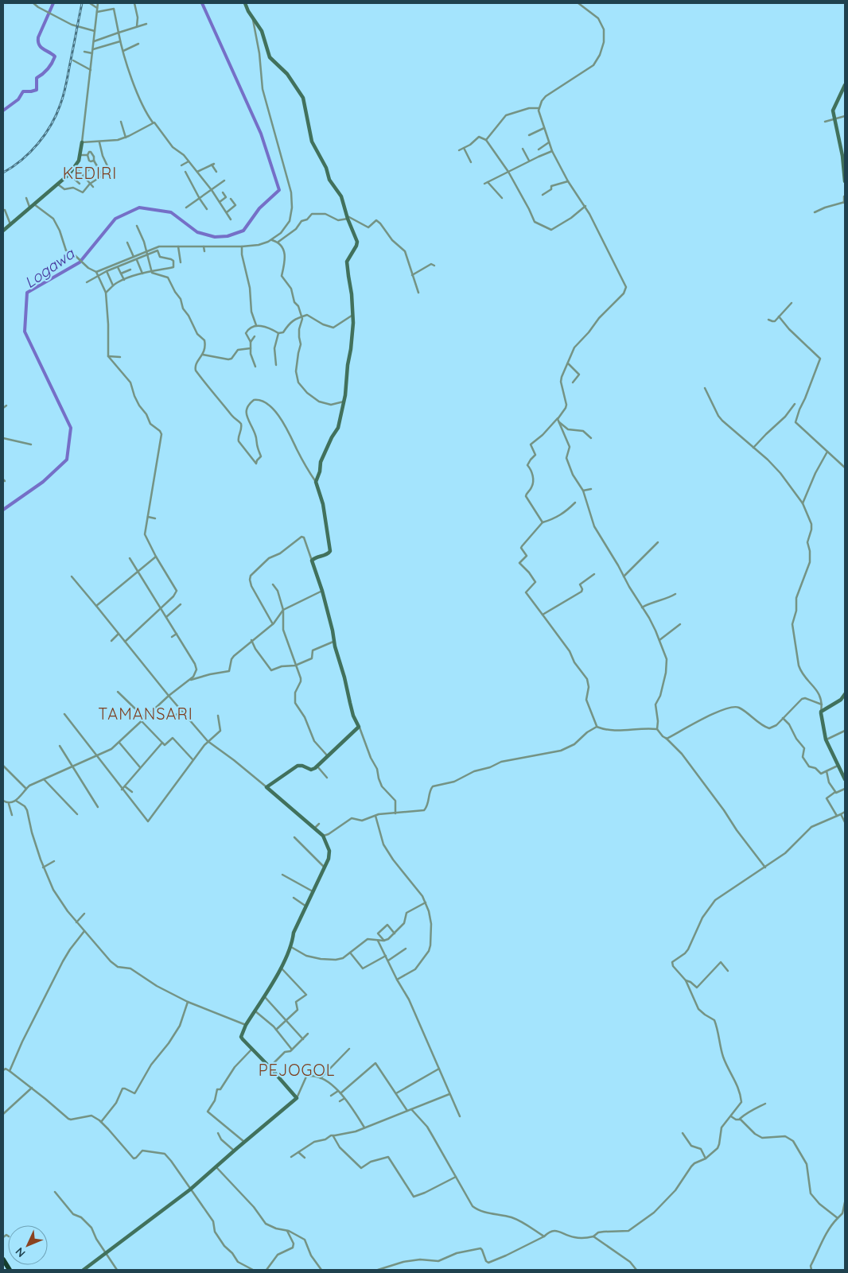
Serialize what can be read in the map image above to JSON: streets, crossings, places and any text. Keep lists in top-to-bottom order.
{
  "districts": ["KEDIRI", "TAMANSARI", "PEJOGOL"],
  "water": ["Logawa"],
  "north": "bottom left"
}
